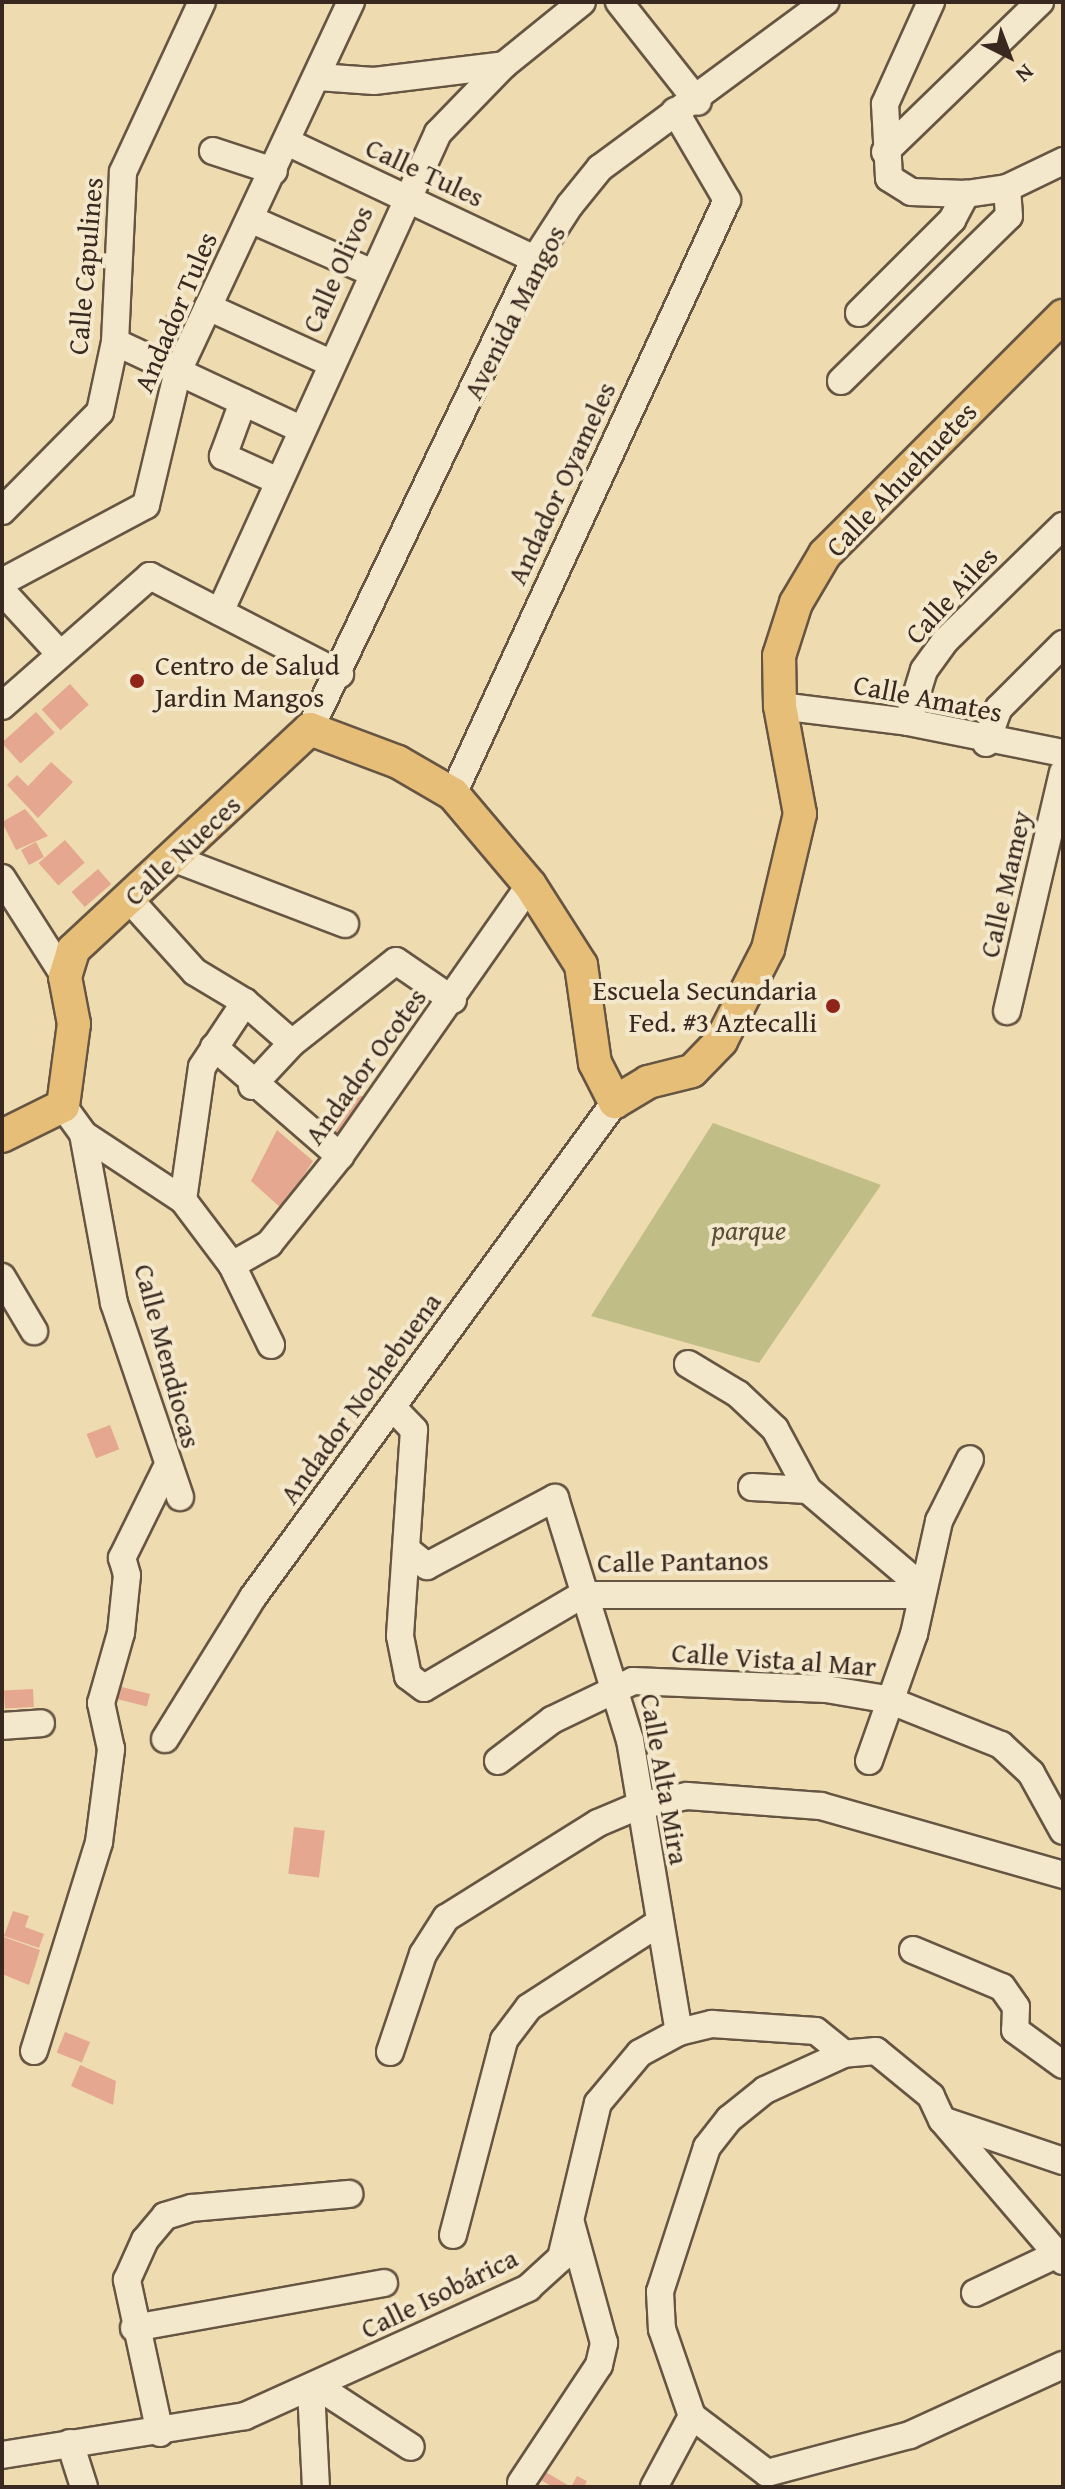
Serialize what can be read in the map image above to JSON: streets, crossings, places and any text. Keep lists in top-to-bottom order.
{
  "streets": {
    "main road": ["Calle Ahuehuetes", "Calle Nueces"],
    "street": [
      "Calle Tules",
      "Calle Capulines",
      "Calle Olivos",
      "Andador Tules",
      "Avenida Mangos",
      "Andador Oyameles",
      "Calle Ailes",
      "Calle Amates",
      "Calle Mamey",
      "Andador Ocotes",
      "Calle Mendiocas",
      "Andador Nochebuena",
      "Calle Pantanos",
      "Calle Vista al Mar",
      "Calle Alta Mira",
      "Calle Isobárica"
    ]
  },
  "crossings": [
    ["Calle Tules", "Calle Olivos"],
    ["Calle Tules", "Andador Tules"],
    ["Calle Tules", "Avenida Mangos"],
    ["Avenida Mangos", "Andador Oyameles"],
    ["Avenida Mangos", "Calle Nueces"],
    ["Calle Ahuehuetes", "Calle Amates"],
    ["Calle Ahuehuetes", "Andador Nochebuena"],
    ["Calle Ailes", "Calle Amates"],
    ["Calle Pantanos", "Calle Alta Mira"],
    ["Calle Vista al Mar", "Calle Alta Mira"],
    ["Calle Alta Mira", "Calle Isobárica"]
  ],
  "parks": ["parque"],
  "places": ["Centro de Salud Jardin Mangos", "Escuela Secundaria Fed. #3 Aztecalli"],
  "north": "bottom right"
}
